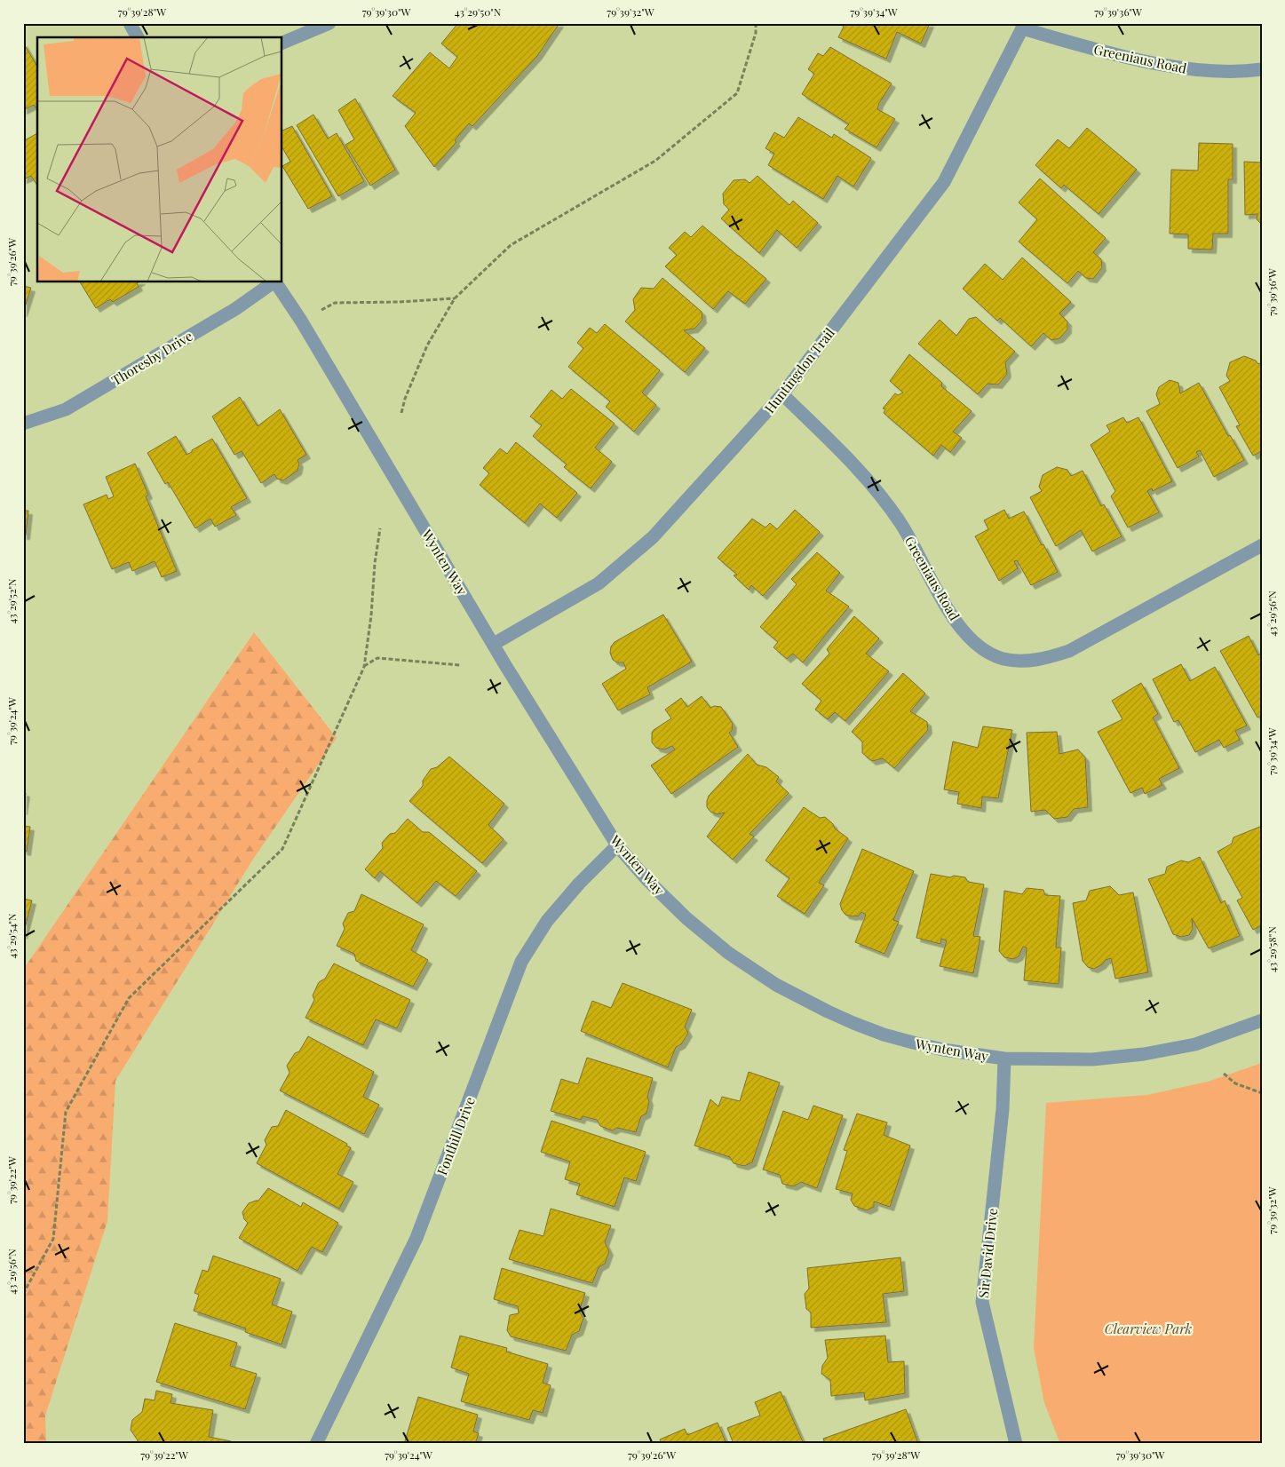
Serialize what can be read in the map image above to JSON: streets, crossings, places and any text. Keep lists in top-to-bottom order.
{
  "streets": {
    "street": [
      "Greeniaus Road",
      "Thoresby Drive",
      "Huntingdon Trail",
      "Wynten Way",
      "Fonthill Drive",
      "Sir David Drive"
    ]
  },
  "crossings": [
    ["Greeniaus Road", "Huntingdon Trail"],
    ["Huntingdon Trail", "Wynten Way"],
    ["Wynten Way", "Fonthill Drive"],
    ["Wynten Way", "Sir David Drive"]
  ],
  "parks": ["Clearview Park"],
  "coordinates": [
    "79°39'28\"W",
    "79°39'30\"W",
    "43°29'50\"N",
    "79°39'32\"W",
    "79°39'34\"W",
    "79°39'36\"W",
    "79°39'26\"W",
    "43°29'52\"N",
    "43°29'56\"N",
    "79°39'24\"W",
    "43°29'54\"N",
    "43°29'58\"N",
    "79°39'22\"W"
  ]
}
